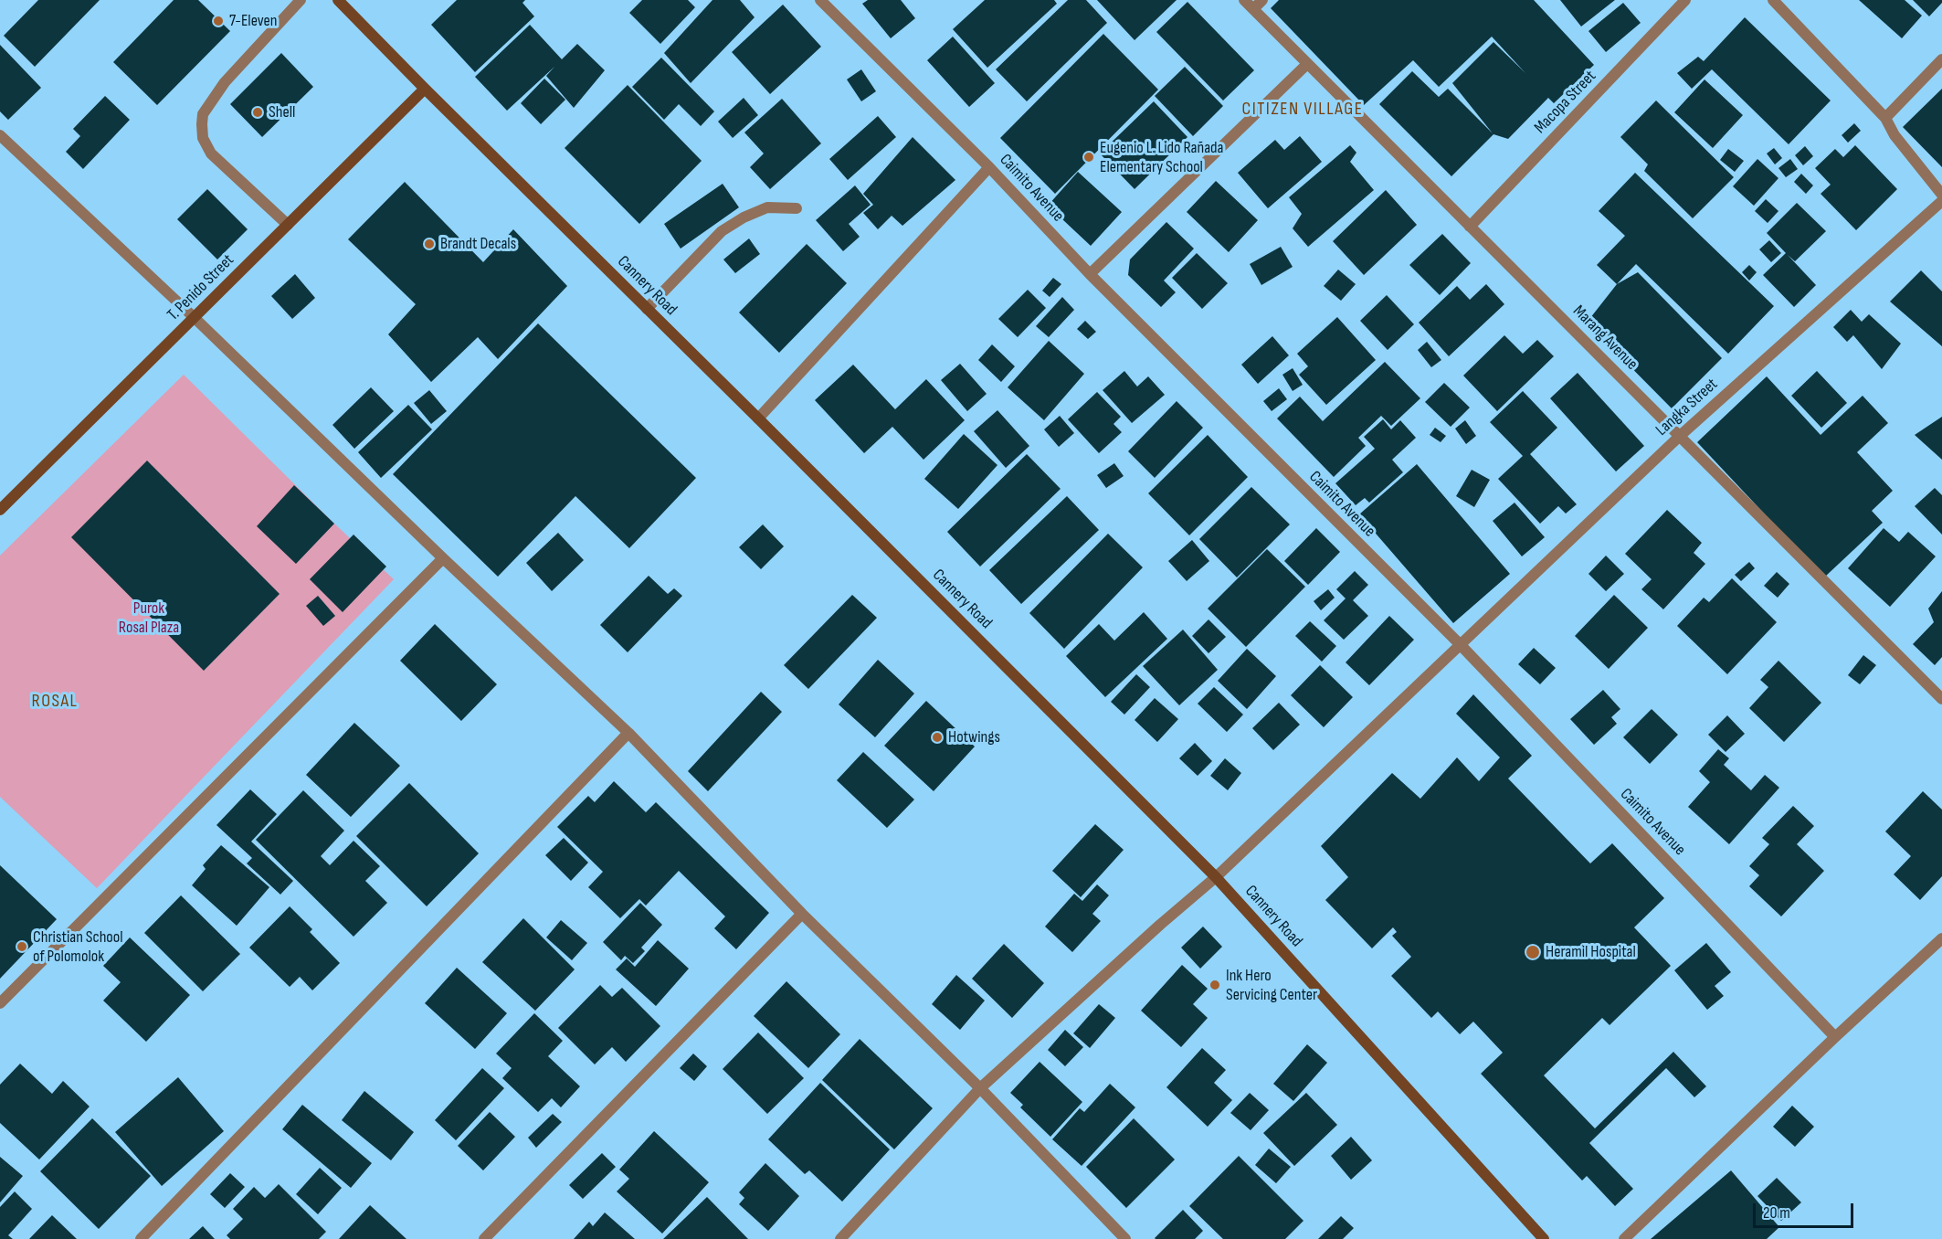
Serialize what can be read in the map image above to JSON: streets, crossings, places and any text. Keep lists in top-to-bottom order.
{
  "streets": {
    "main road": ["Cannery Road", "T. Penido Street"],
    "street": [
      "Macopa Street",
      "Caimito Avenue",
      "Marang Avenue",
      "Langka Street"
    ]
  },
  "crossings": [
    ["Macopa Street", "Marang Avenue"],
    ["Caimito Avenue", "Langka Street"],
    ["Cannery Road", "T. Penido Street"],
    ["Cannery Road", "Langka Street"],
    ["Marang Avenue", "Langka Street"]
  ],
  "districts": ["CITIZEN VILLAGE", "ROSAL"],
  "parks": ["Purok Rosal Plaza"],
  "places": [
    "7-Eleven",
    "Shell",
    "Eugenio L. Lido Rañada Elementary School",
    "Brandt Decals",
    "Hotwings",
    "Christian School of Polomolok",
    "Heramil Hospital",
    "Ink Hero Servicing Center"
  ],
  "scale_bar": "20 m"
}
